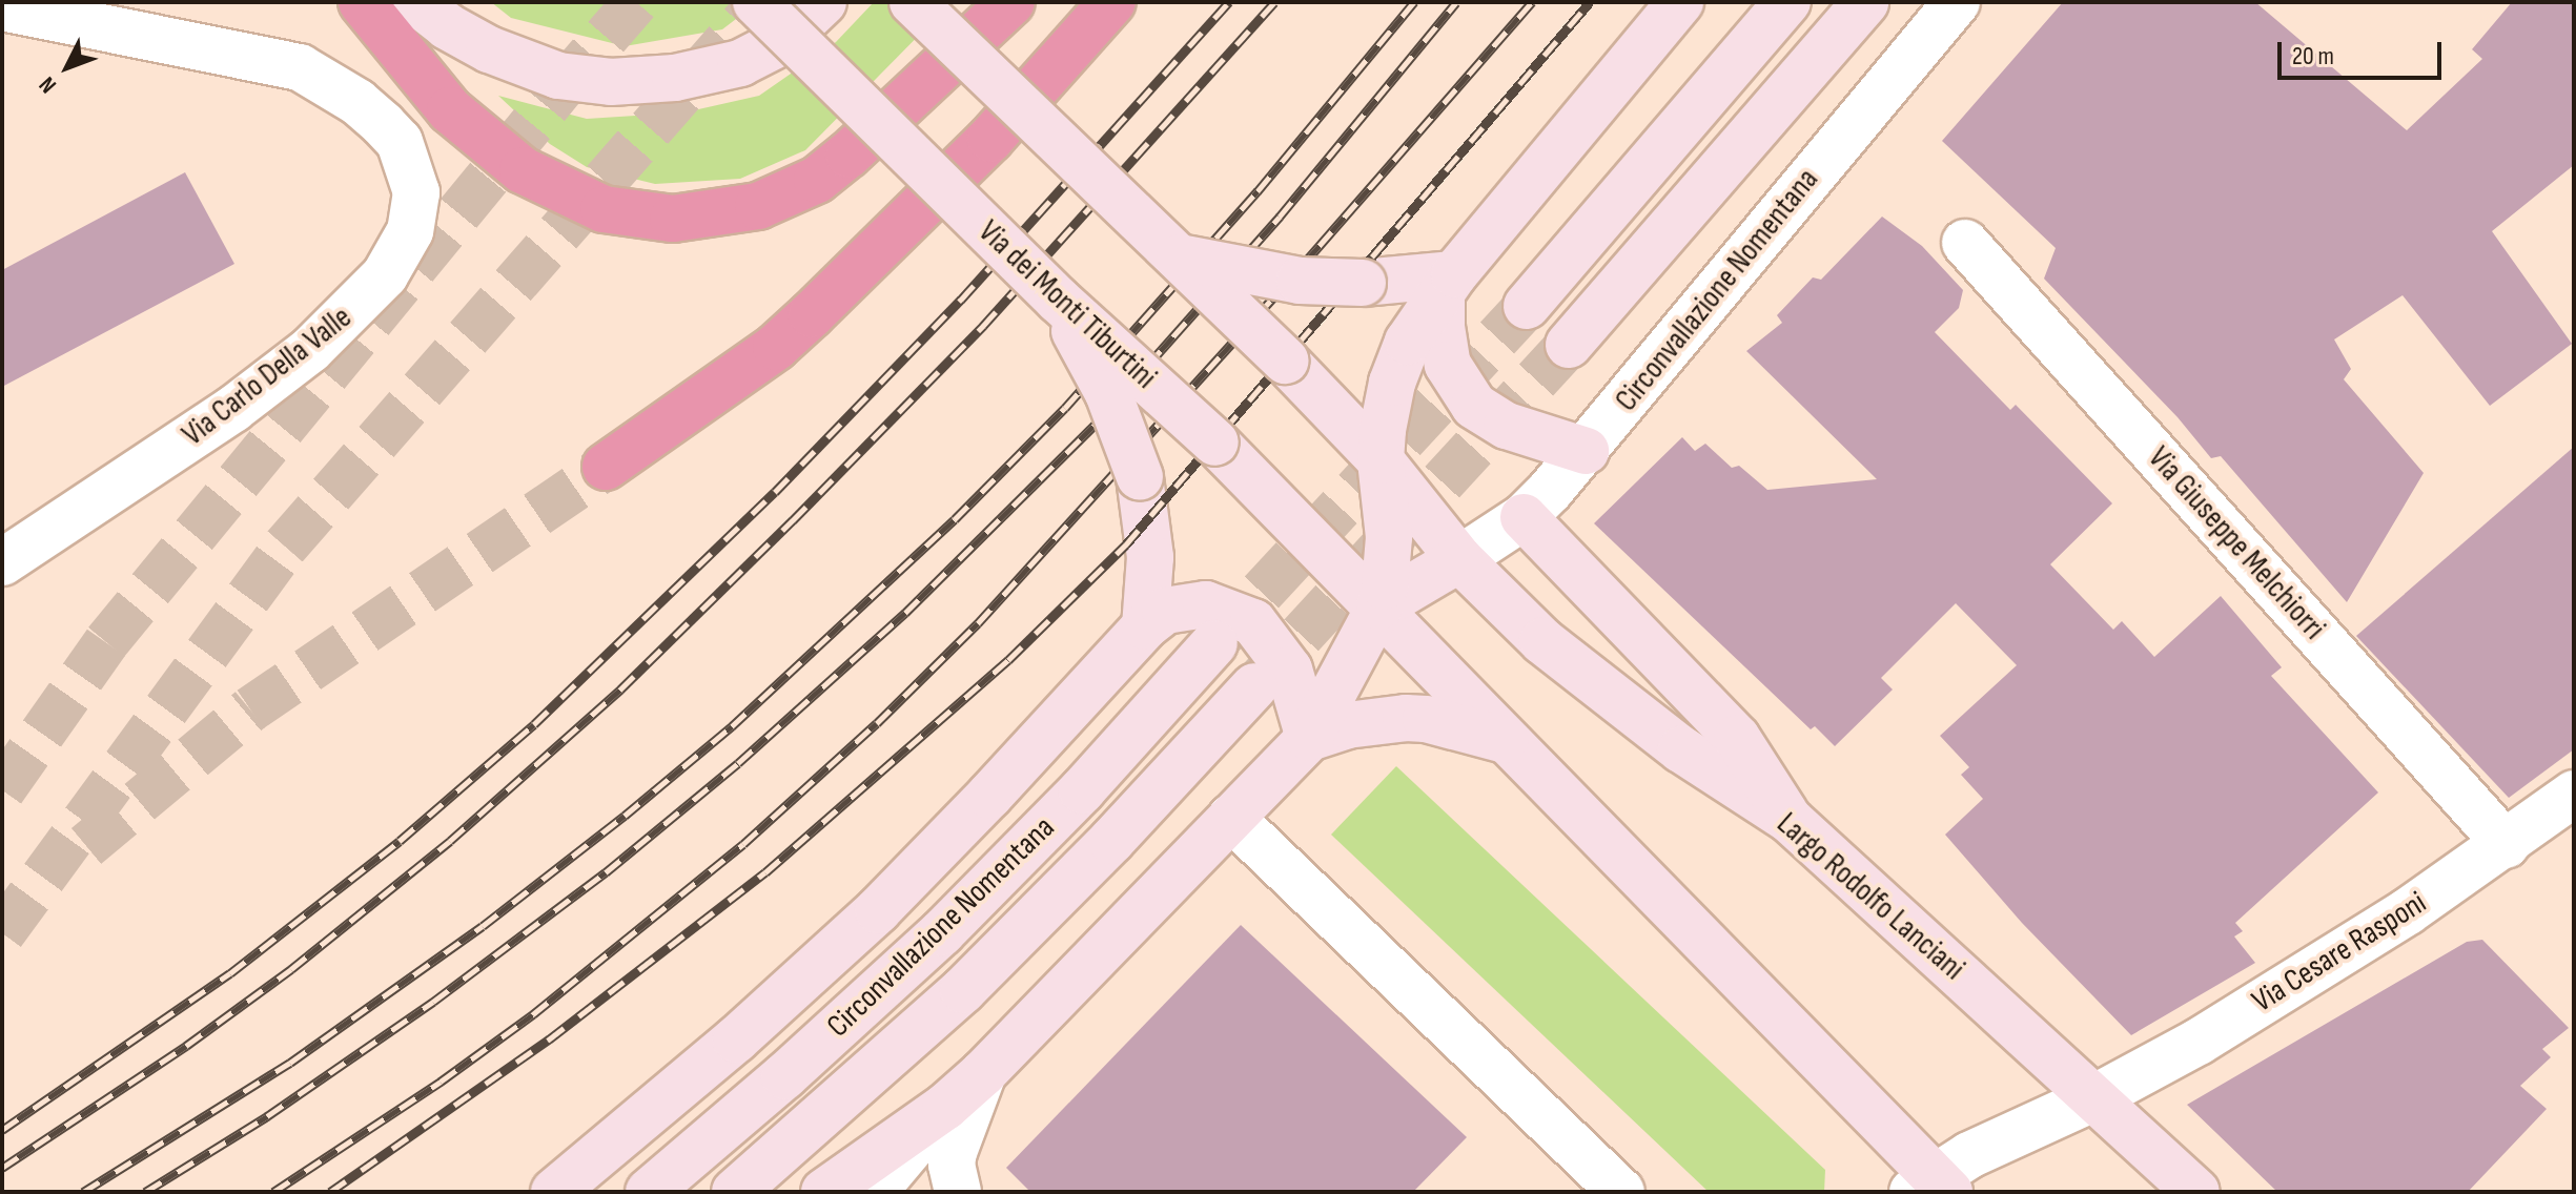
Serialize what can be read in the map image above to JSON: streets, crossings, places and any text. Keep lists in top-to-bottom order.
{
  "streets": {
    "street": [
      "Circonvallazione Nomentana",
      "Via dei Monti Tiburtini",
      "Via Carlo Della Valle",
      "Via Giuseppe Melchiorri",
      "Largo Rodolfo Lanciani",
      "Via Cesare Rasponi"
    ]
  },
  "crossings": [
    ["Circonvallazione Nomentana", "Largo Rodolfo Lanciani"],
    ["Via Giuseppe Melchiorri", "Via Cesare Rasponi"],
    ["Largo Rodolfo Lanciani", "Via Cesare Rasponi"]
  ],
  "scale_bar": "20 m",
  "north": "bottom left"
}
